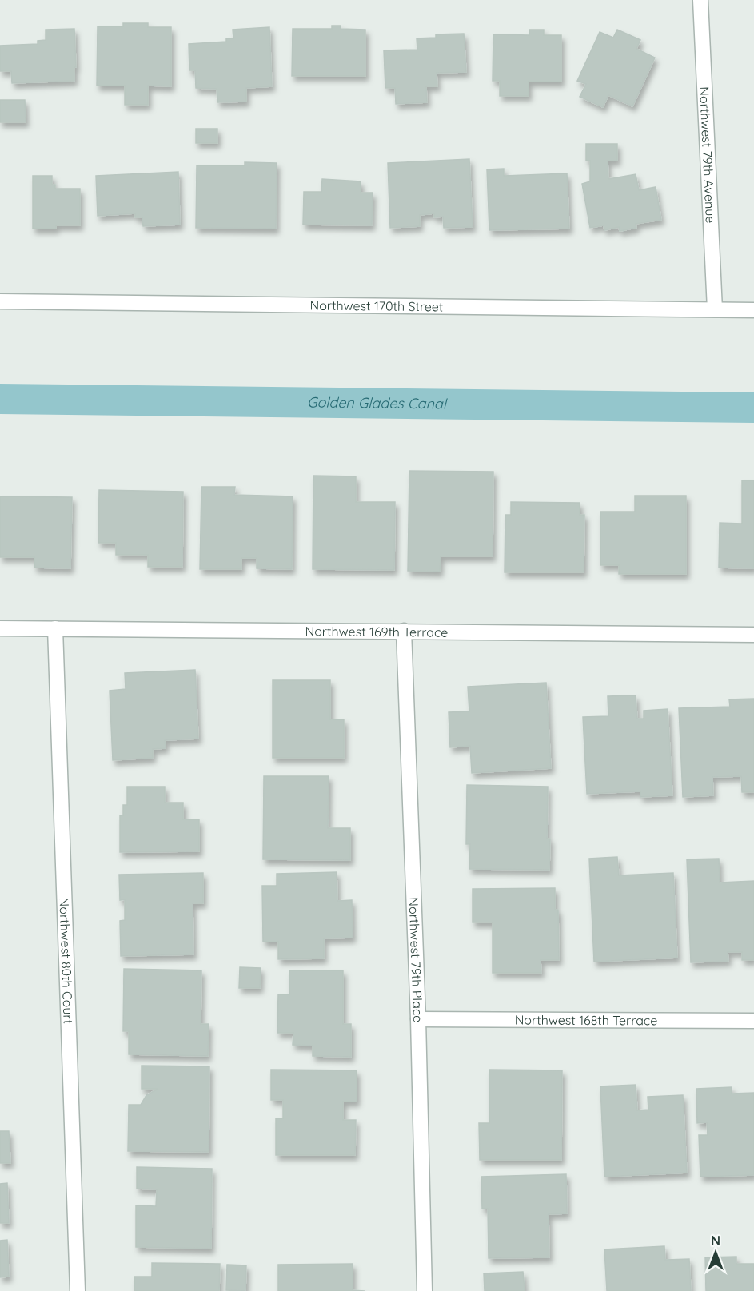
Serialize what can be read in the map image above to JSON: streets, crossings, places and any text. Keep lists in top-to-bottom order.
{
  "streets": {
    "street": [
      "Northwest 79th Avenue",
      "Northwest 170th Street",
      "Northwest 169th Terrace",
      "Northwest 80th Court",
      "Northwest 79th Place",
      "Northwest 168th Terrace"
    ]
  },
  "crossings": [
    ["Northwest 79th Avenue", "Northwest 170th Street"],
    ["Northwest 169th Terrace", "Northwest 80th Court"],
    ["Northwest 169th Terrace", "Northwest 79th Place"],
    ["Northwest 79th Place", "Northwest 168th Terrace"]
  ],
  "water": ["Golden Glades Canal"],
  "north": "top"
}
